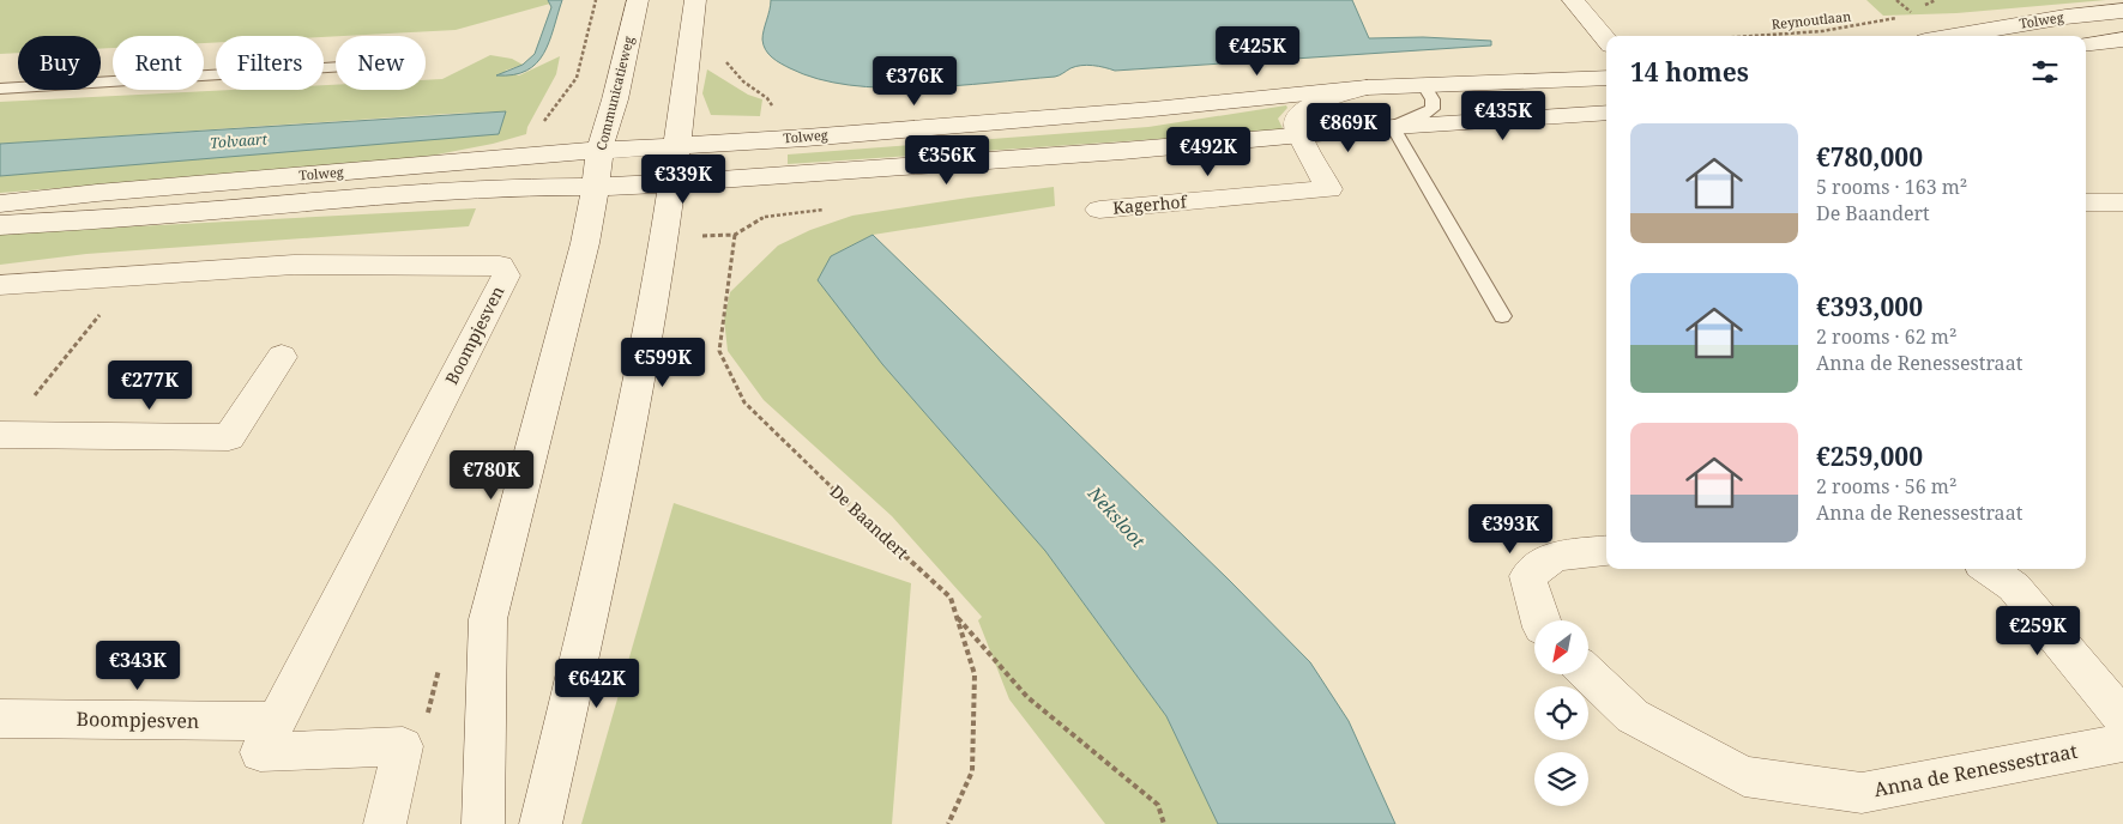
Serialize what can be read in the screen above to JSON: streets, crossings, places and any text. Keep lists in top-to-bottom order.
{
  "streets": {
    "main road": [
      "Tolweg",
      "Communicatieweg",
      "Kagerhof",
      "Boompjesven",
      "Anna de Renessestraat"
    ],
    "path": ["Reynoutlaan", "De Baandert"]
  },
  "crossings": [
    ["Tolweg", "Communicatieweg"],
    ["Tolweg", "Kagerhof"]
  ],
  "water": ["Tolvaart", "Neksloot"],
  "north": "bottom left",
  "page": {
    "price": [
      "€425K",
      "€376K",
      "€435K",
      "€869K",
      "€492K",
      "€356K",
      "€339K",
      "€599K",
      "€277K",
      "€780K",
      "€393K",
      "€259K",
      "€343K",
      "€642K"
    ],
    "chip": [
      "Buy",
      "Rent",
      "Filters",
      "New"
    ],
    "heading": "14 homes",
    "list": [
      {
        "name": "€780,000",
        "note": "5 rooms · 163 m² · De Baandert"
      },
      {
        "name": "€393,000",
        "note": "2 rooms · 62 m² · Anna de Renessestraat"
      },
      {
        "name": "€259,000",
        "note": "2 rooms · 56 m² · Anna de Renessestraat"
      }
    ]
  }
}
